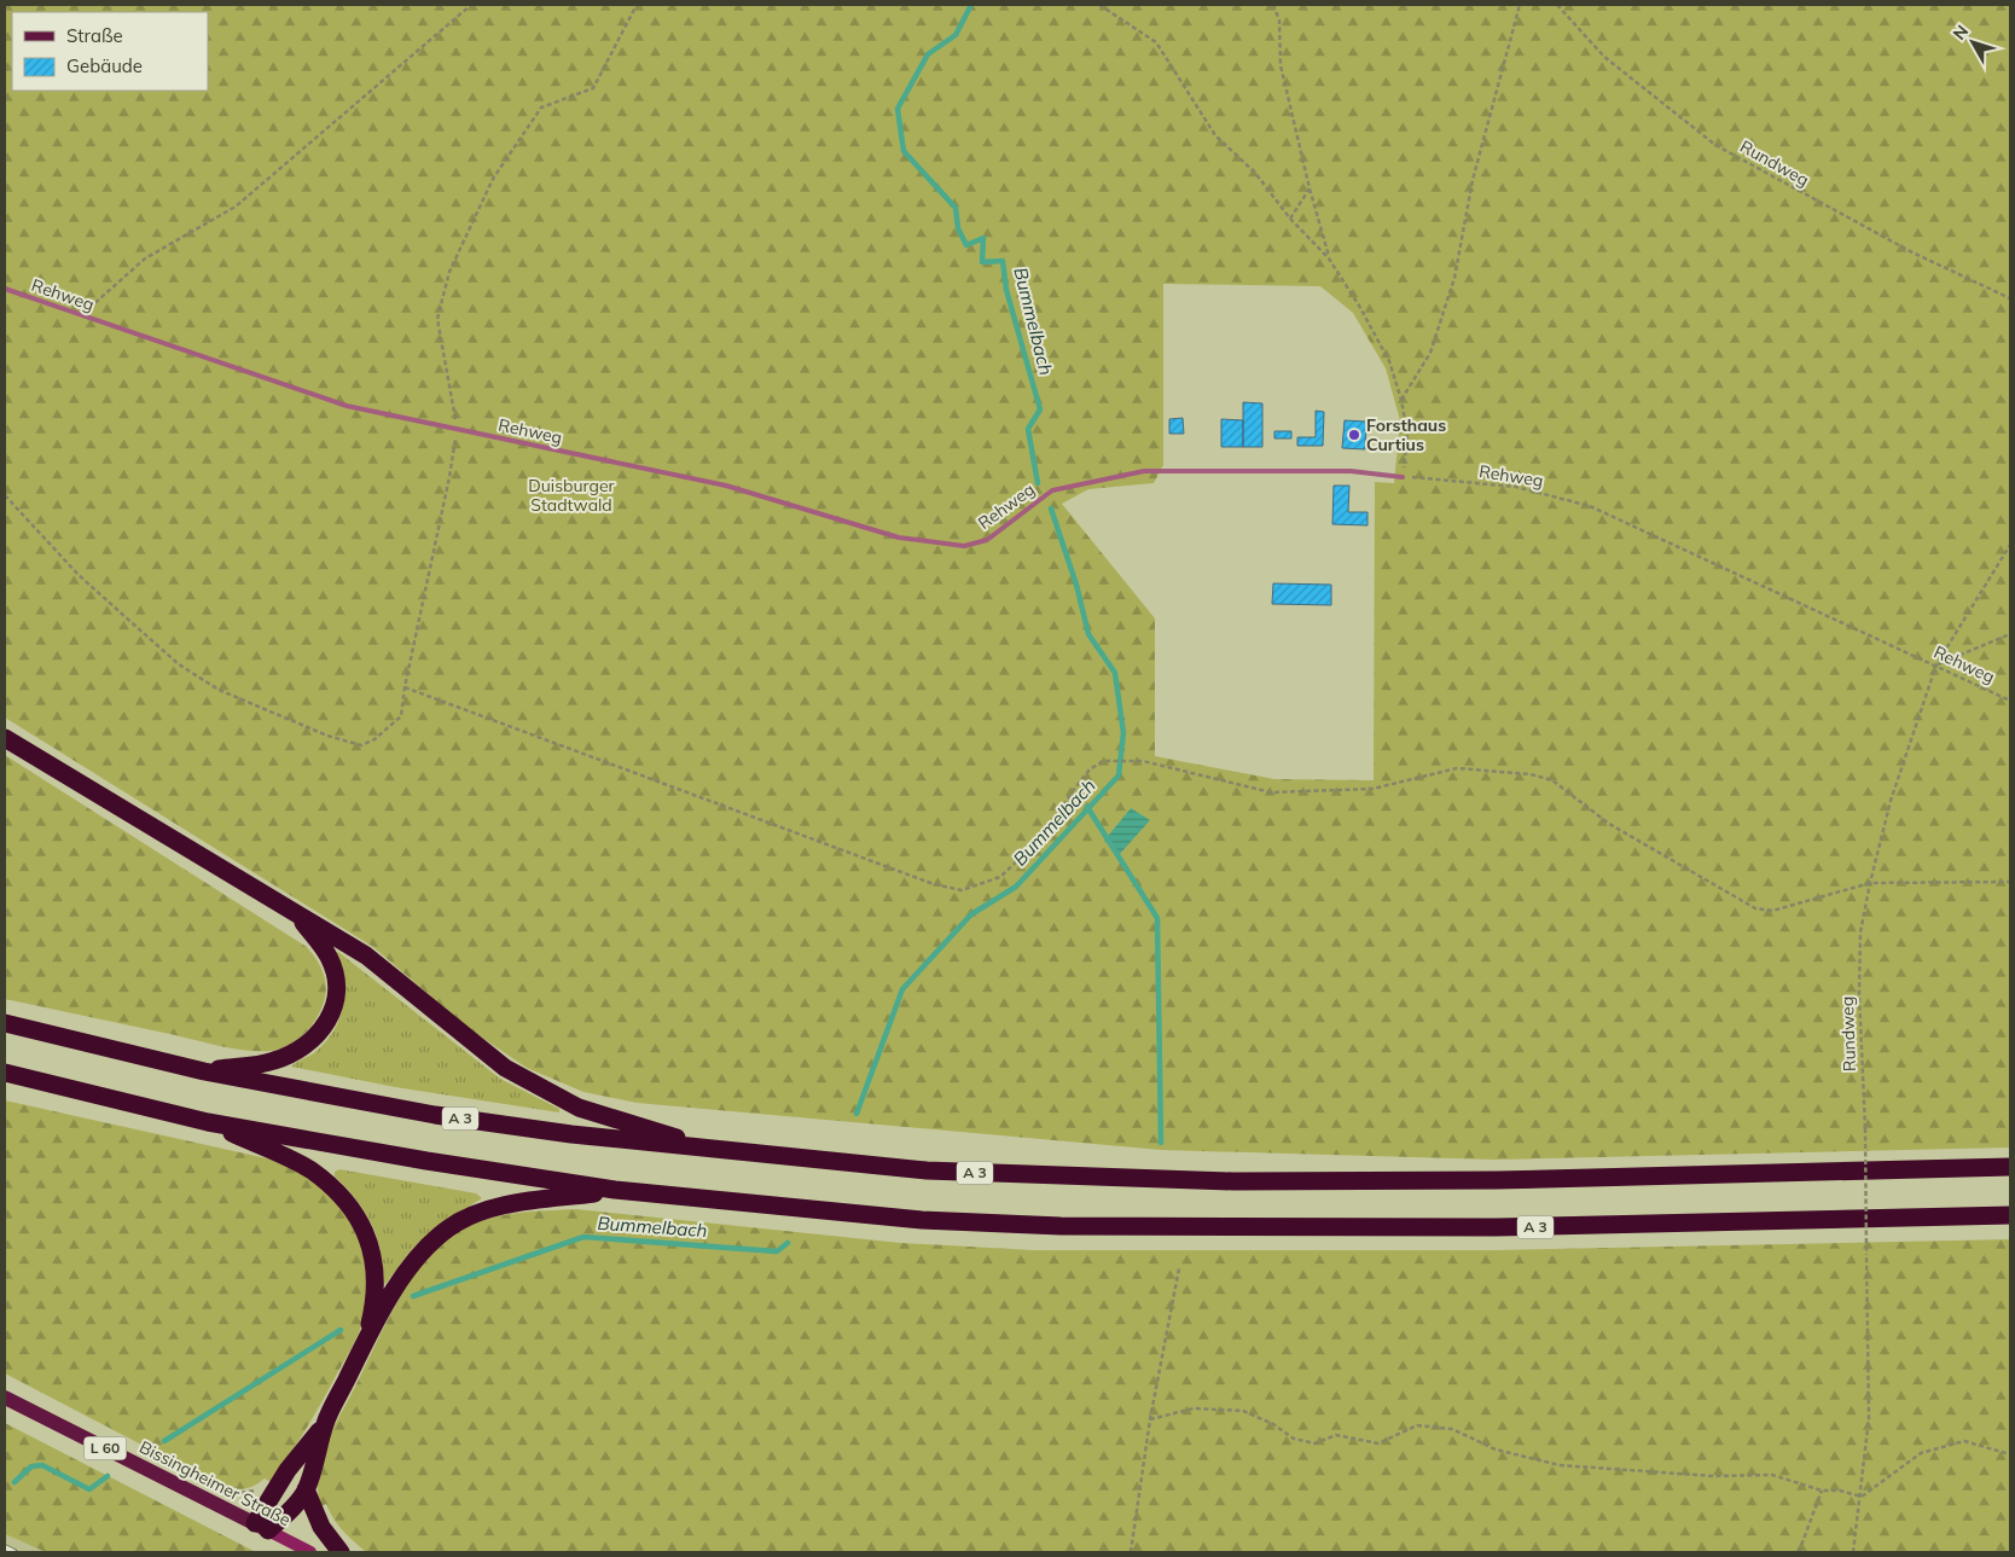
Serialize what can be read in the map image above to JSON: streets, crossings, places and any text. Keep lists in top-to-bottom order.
{
  "streets": {
    "highway": ["A 3"],
    "main road": ["L 60", "Bissingheimer Straße"],
    "lane": ["Rehweg"],
    "path": ["Rundweg"]
  },
  "crossings": [
    ["Rundweg", "Rehweg"]
  ],
  "water": ["Bummelbach"],
  "parks": ["Duisburger Stadtwald"],
  "places": ["Forsthaus Curtius"],
  "legend": ["Straße", "Gebäude"],
  "north": "top left"
}
